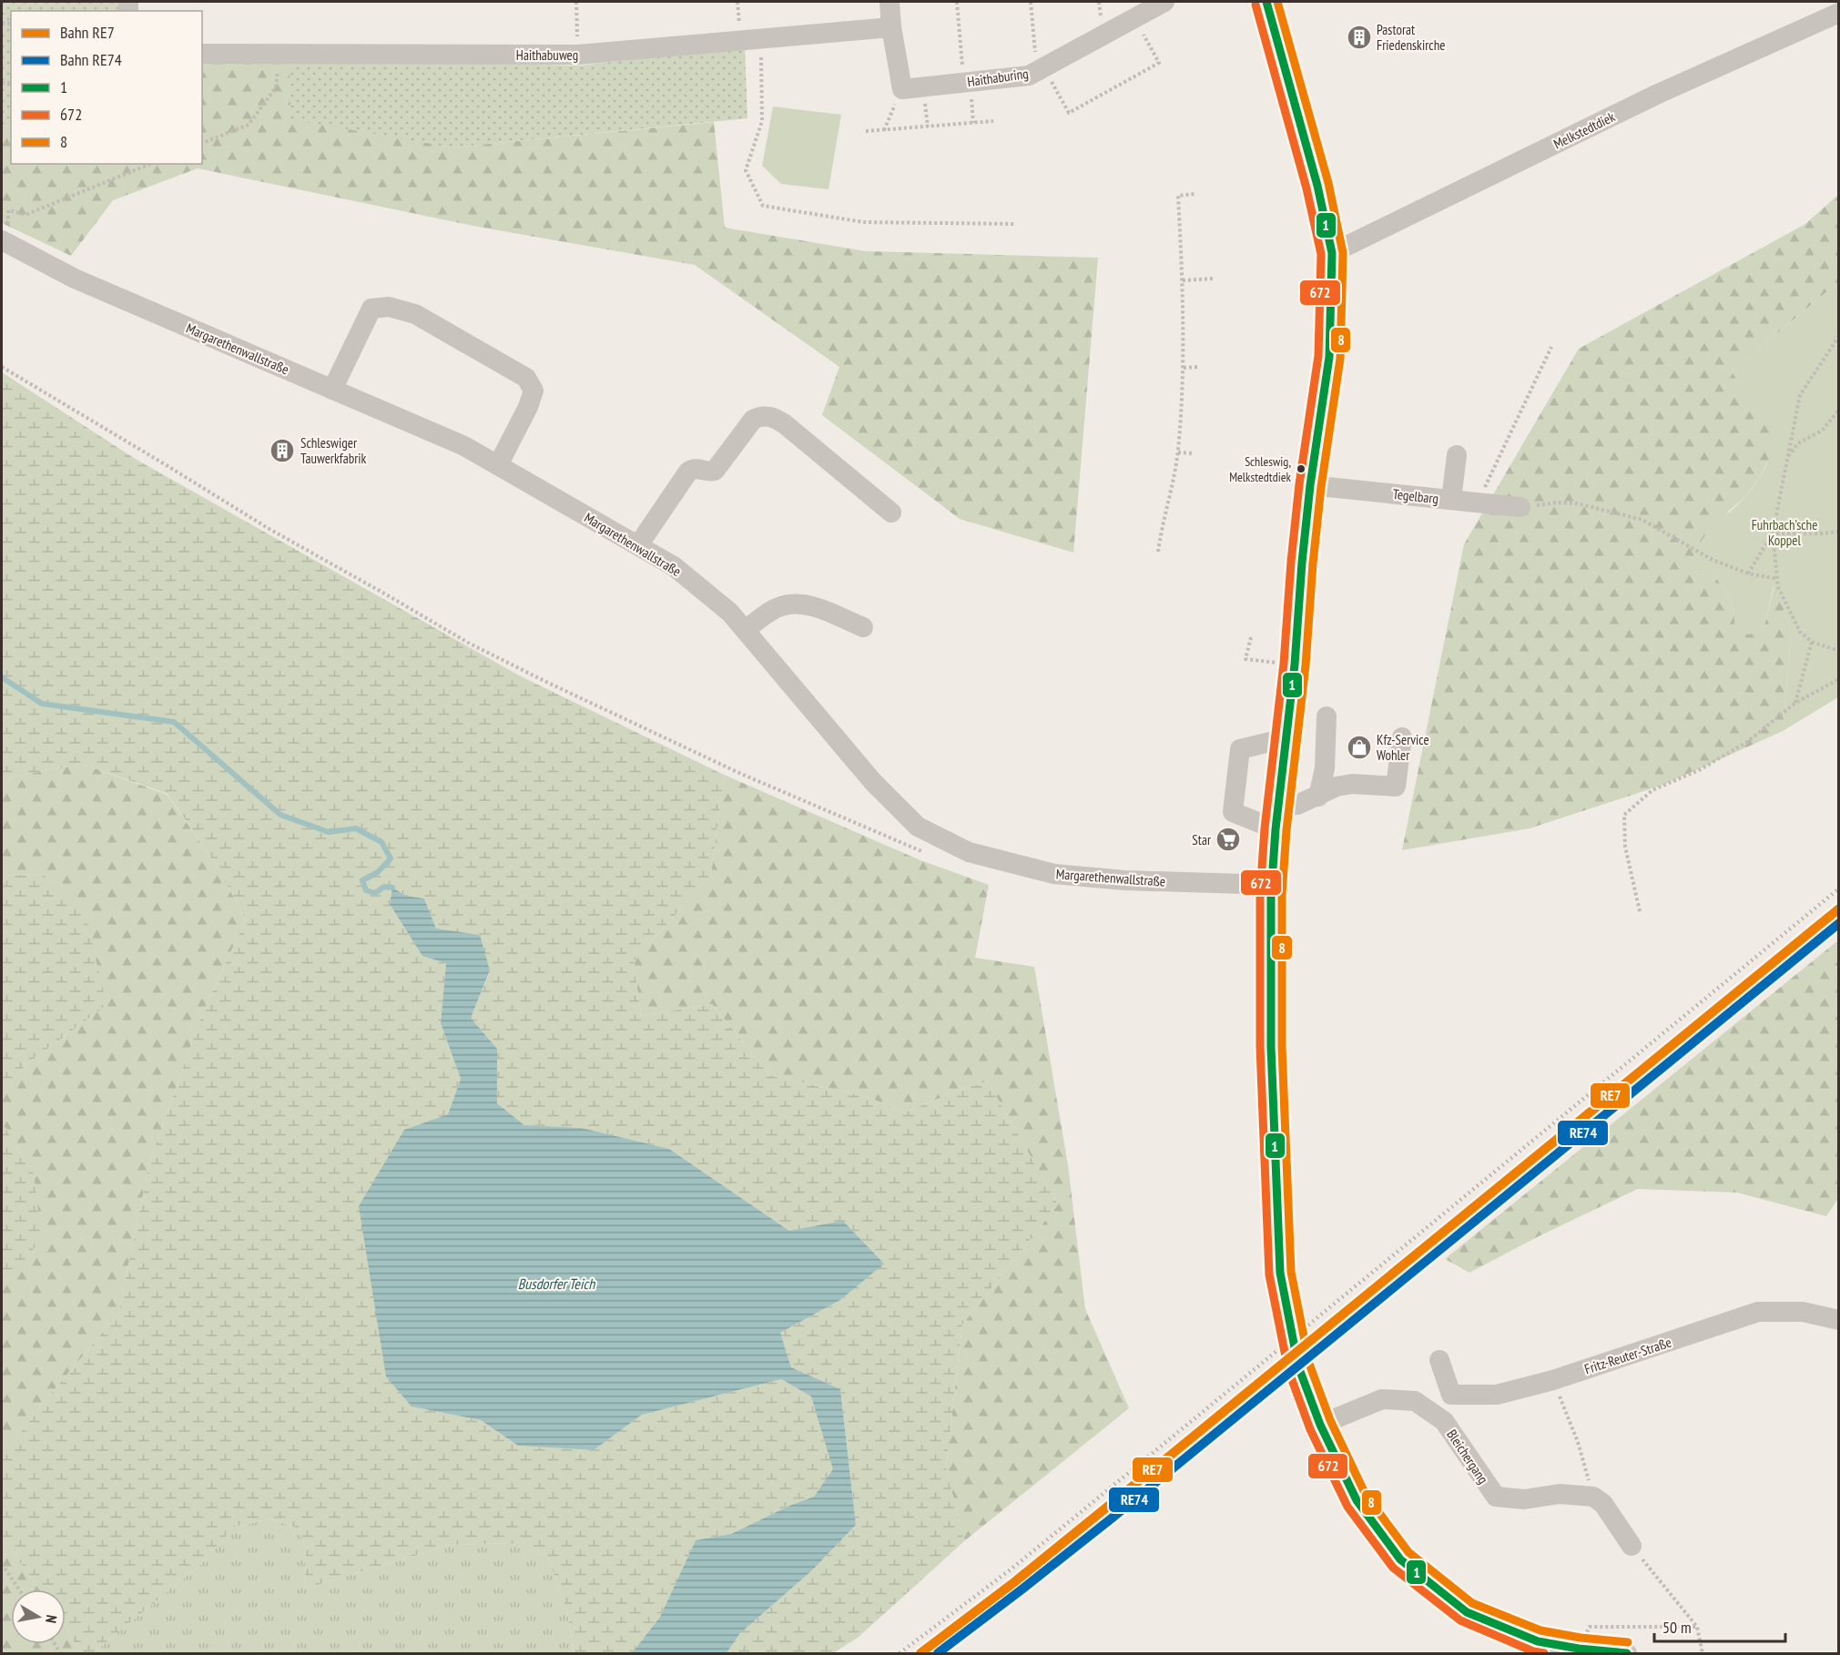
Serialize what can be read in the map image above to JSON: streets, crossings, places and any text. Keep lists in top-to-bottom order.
{
  "streets": {
    "street": [
      "Haithabuweg",
      "Haithaburing",
      "Melkstedtdiek",
      "Margarethenwallstraße",
      "Tegelbarg",
      "Fritz-Reuter-Straße",
      "Bleichergang"
    ]
  },
  "water": ["Busdorfer Teich"],
  "parks": ["Fuhrbach’sche Koppel"],
  "places": {
    "building": ["Pastorat Friedenskirche", "Schleswiger Tauwerkfabrik"],
    "other": ["Schleswig, Melkstedtdiek"],
    "shop": ["Kfz-Service Wohler"],
    "supermarket": ["Star"]
  },
  "lines": [
    "transit line 1",
    "transit line 8",
    "transit line 672",
    "rail line RE7",
    "rail line RE74"
  ],
  "legend": [
    "Bahn RE7",
    "Bahn RE74",
    "1",
    "672",
    "8"
  ],
  "scale_bar": "50 m",
  "north": "right"
}
